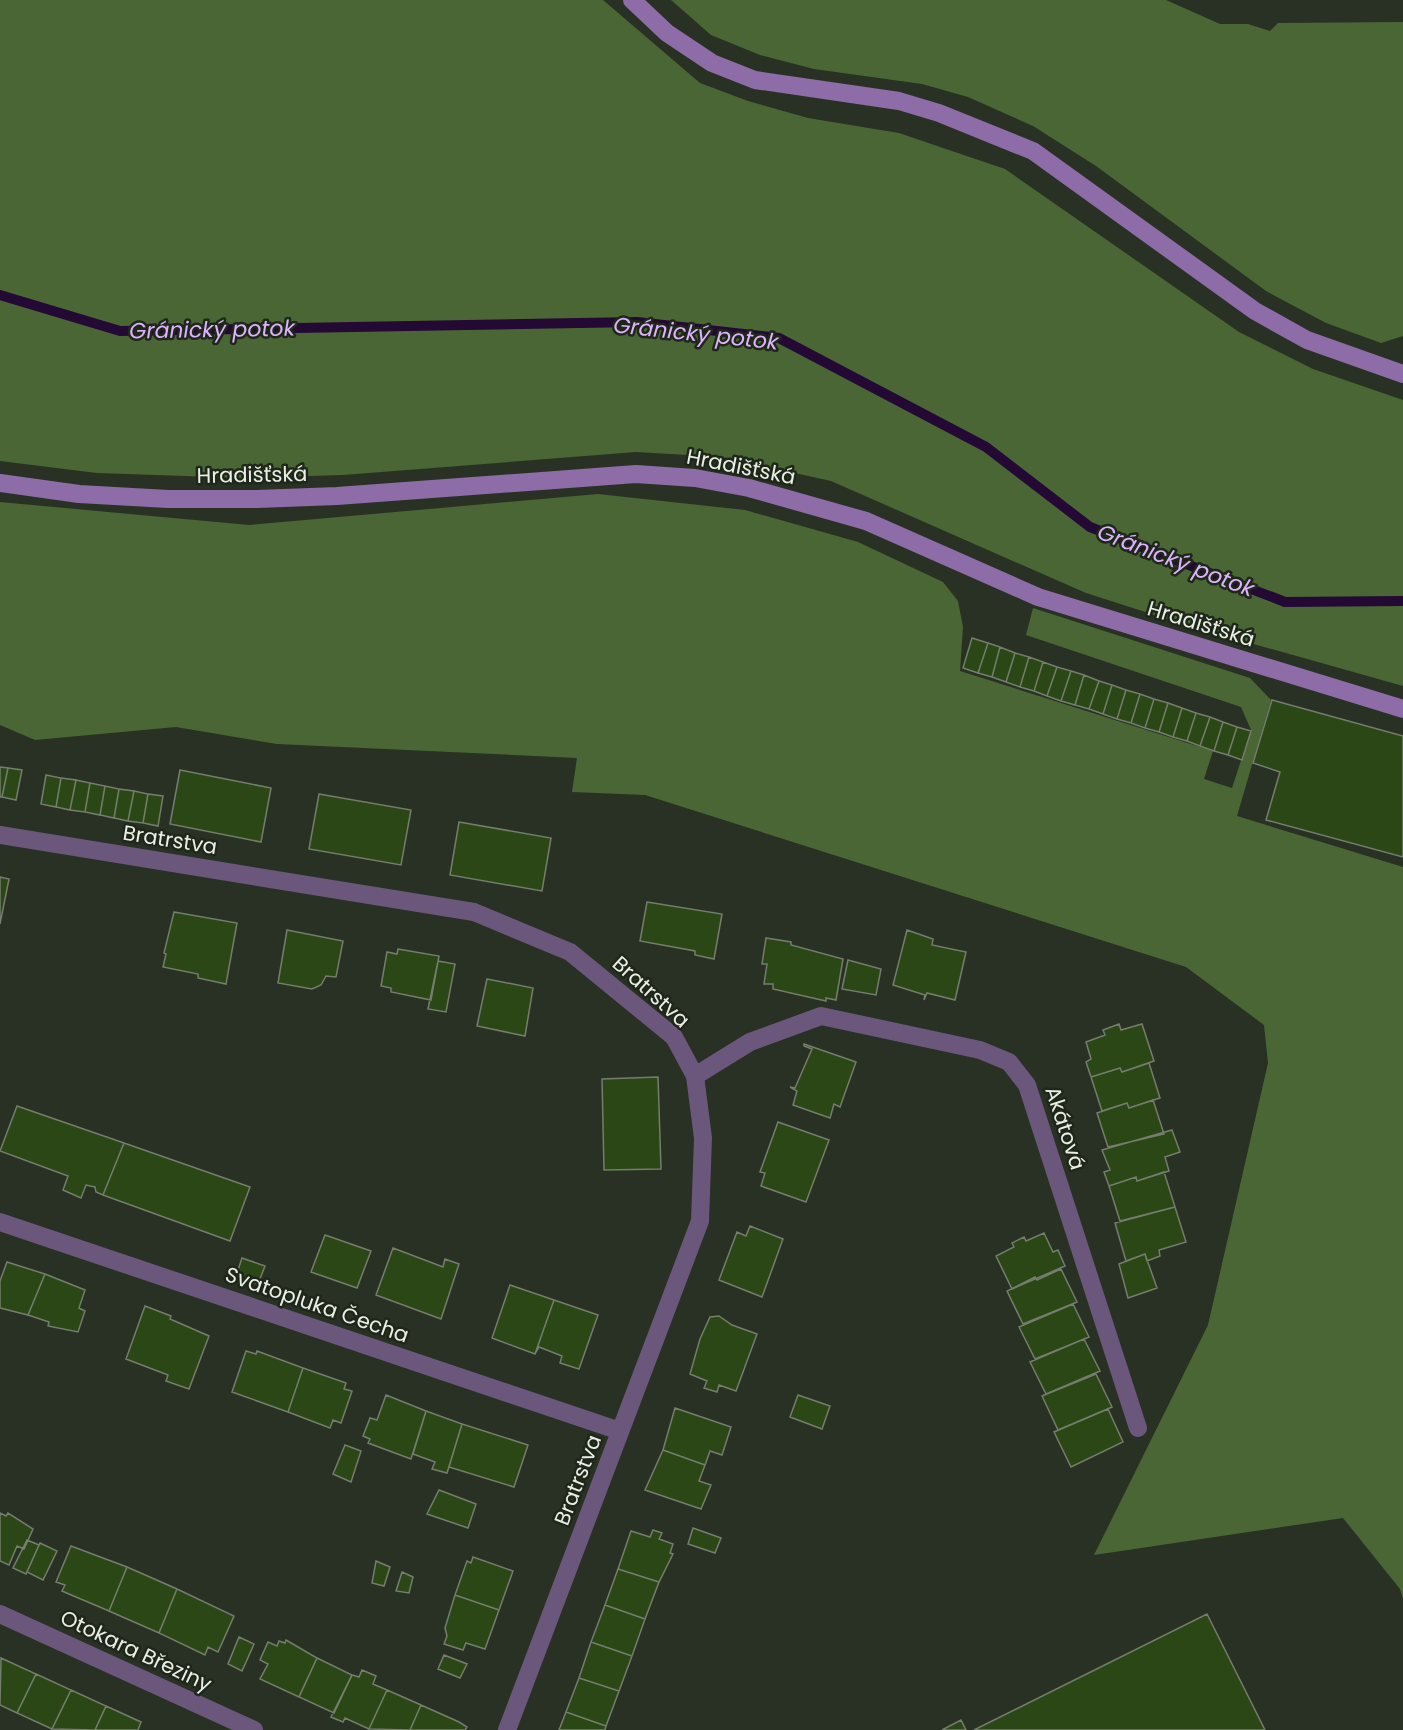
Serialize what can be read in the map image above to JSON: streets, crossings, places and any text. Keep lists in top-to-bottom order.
{
  "streets": {
    "street": [
      "Hradišťská",
      "Bratrstva",
      "Akátová",
      "Svatopluka Čecha",
      "Otokara Březiny"
    ]
  },
  "crossings": [
    ["Bratrstva", "Akátová"],
    ["Bratrstva", "Svatopluka Čecha"]
  ],
  "water": ["Gránický potok"]
}
